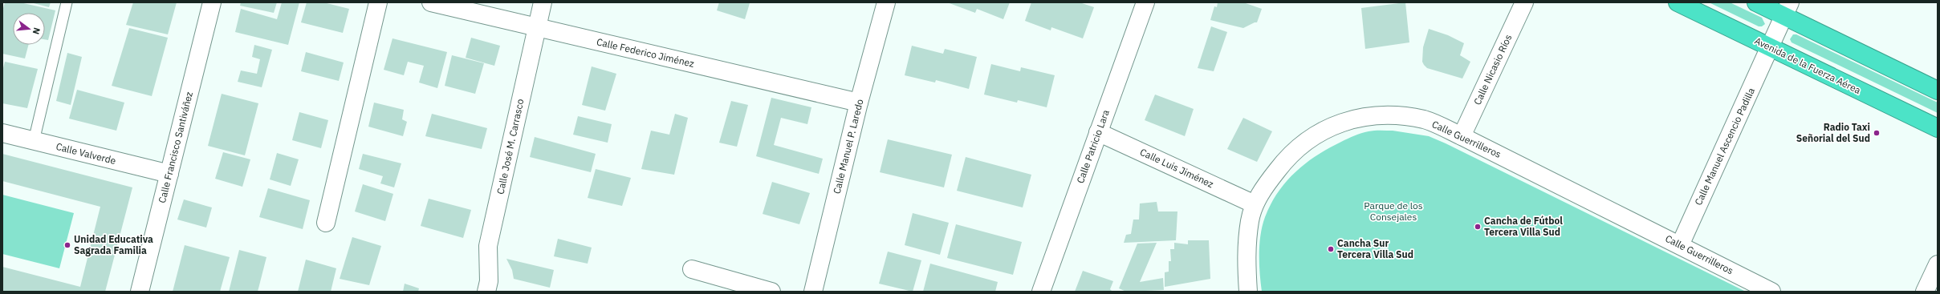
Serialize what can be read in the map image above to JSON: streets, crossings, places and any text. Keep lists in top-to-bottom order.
{
  "streets": {
    "highway": ["Avenida de la Fuerza Aérea"],
    "street": [
      "Calle Federico Jiménez",
      "Calle Nicasio Ríos",
      "Calle Guerrilleros",
      "Calle José M. Carrasco",
      "Calle Manuel P. Laredo",
      "Calle Patricio Lara",
      "Calle Manuel Ascencio Padilla",
      "Calle Francisco Santiváñez",
      "Calle Valverde",
      "Calle Luis Jiménez"
    ]
  },
  "crossings": [
    ["Calle Federico Jiménez", "Calle José M. Carrasco"],
    ["Calle Federico Jiménez", "Calle Manuel P. Laredo"],
    ["Avenida de la Fuerza Aérea", "Calle Manuel Ascencio Padilla"],
    ["Calle Nicasio Ríos", "Calle Guerrilleros"],
    ["Calle Guerrilleros", "Calle Manuel Ascencio Padilla"],
    ["Calle Guerrilleros", "Calle Luis Jiménez"],
    ["Calle Patricio Lara", "Calle Luis Jiménez"],
    ["Calle Francisco Santiváñez", "Calle Valverde"]
  ],
  "parks": ["Parque de los Consejales"],
  "places": [
    "Radio Taxi Señorial del Sud",
    "Cancha de Fútbol Tercera Villa Sud",
    "Unidad Educativa Sagrada Familia",
    "Cancha Sur Tercera Villa Sud"
  ],
  "north": "right"
}
